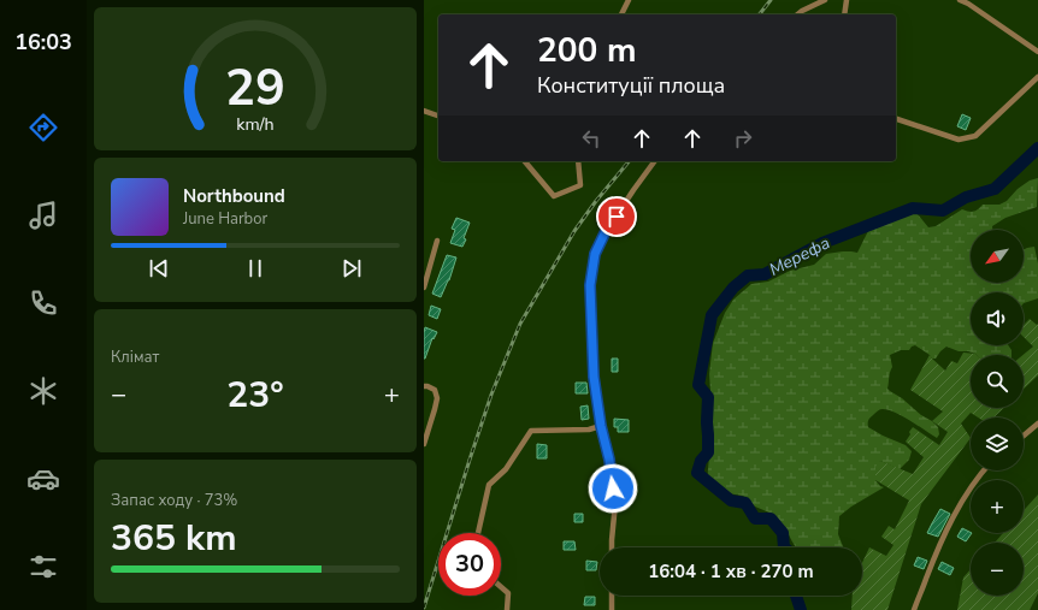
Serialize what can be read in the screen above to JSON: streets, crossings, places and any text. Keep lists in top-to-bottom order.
{
  "water": ["Мерефа"],
  "north": "bottom left",
  "page": {
    "tabs": "16:03",
    "turn": ["200 m", "Конституції площа"],
    "song": ["Northbound", "June Harbor"],
    "map_buttons": ["+", "−"],
    "tile": [
      "Клімат",
      ["Запас ходу · 73%", "365 km"]
    ],
    "heat": ["−", "23°", "+"],
    "limit": "30",
    "trip": "16:04 · 1 хв · 270 m",
    "gauge": ["29", "km/h"]
  }
}
